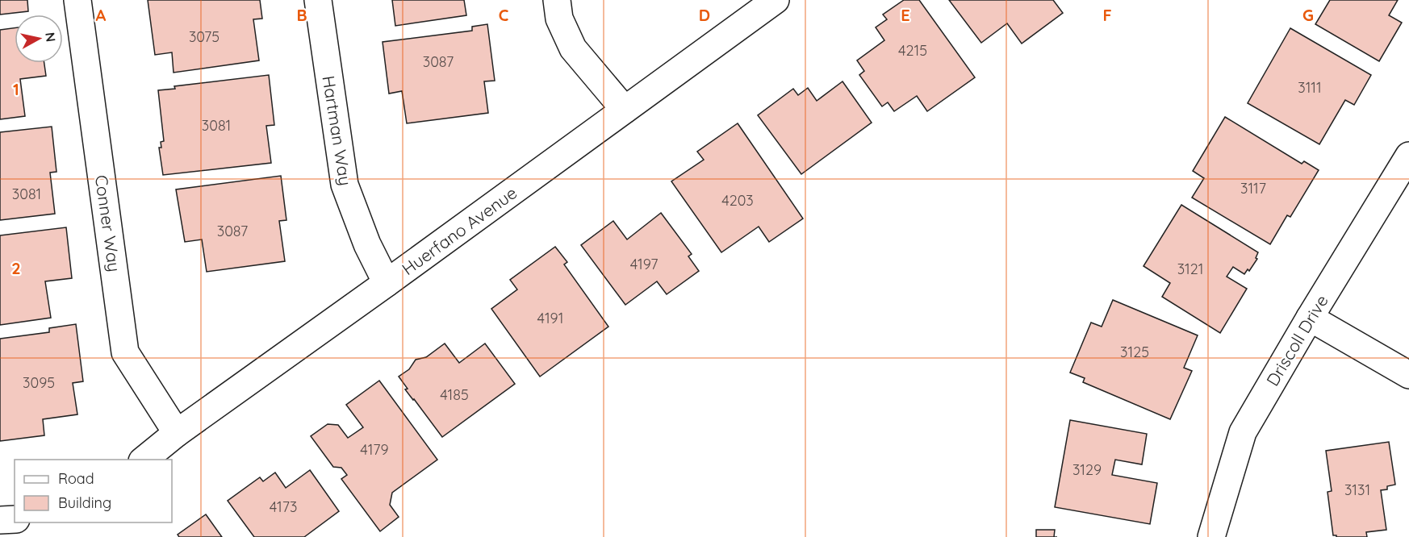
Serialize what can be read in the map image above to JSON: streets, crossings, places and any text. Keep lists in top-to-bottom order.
{
  "streets": {
    "street": [
      "Hartman Way",
      "Conner Way",
      "Huerfano Avenue",
      "Driscoll Drive"
    ]
  },
  "crossings": [
    ["Hartman Way", "Huerfano Avenue"],
    ["Conner Way", "Huerfano Avenue"]
  ],
  "house_numbers": [
    "3075",
    "4215",
    "3087",
    "3111",
    "3081",
    "3117",
    "3081",
    "4203",
    "3087",
    "4197",
    "3121",
    "4191",
    "3125",
    "3095",
    "4185",
    "4179",
    "3129",
    "3131",
    "4173"
  ],
  "legend": ["Road", "Building"],
  "north": "right",
  "grid": {
    "columns": [
      "A",
      "B",
      "C",
      "D",
      "E",
      "F",
      "G"
    ],
    "rows": ["1", "2"]
  }
}
